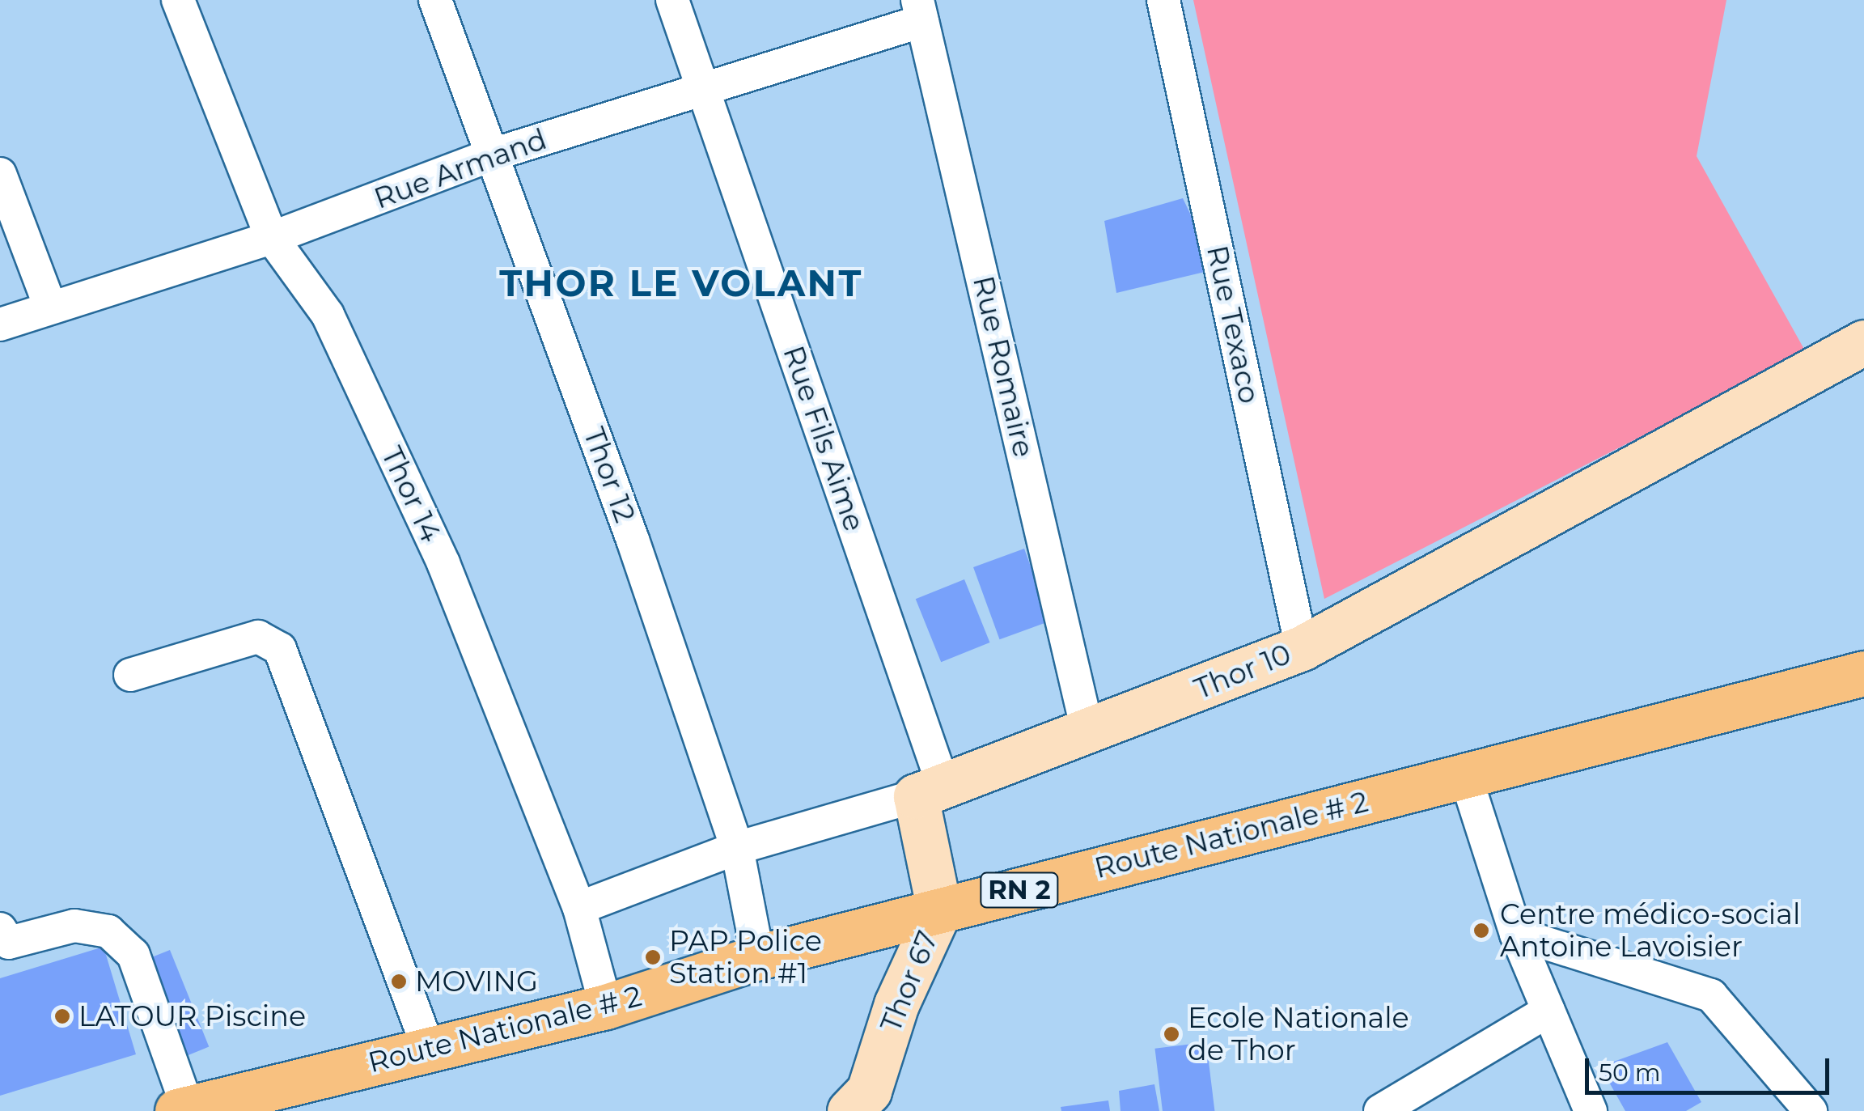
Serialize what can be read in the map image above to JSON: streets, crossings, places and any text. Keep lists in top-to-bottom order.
{
  "streets": {
    "main road": ["Route Nationale # 2", "RN 2"],
    "street": [
      "Rue Armand",
      "Rue Texaco",
      "Rue Romaire",
      "Rue Fils Aime",
      "Thor 12",
      "Thor 14",
      "Thor 10",
      "Thor 67"
    ]
  },
  "crossings": [
    ["Rue Armand", "Rue Romaire"],
    ["Rue Armand", "Rue Fils Aime"],
    ["Rue Armand", "Thor 12"],
    ["Rue Armand", "Thor 14"],
    ["Rue Texaco", "Thor 10"],
    ["Rue Romaire", "Thor 10"],
    ["Rue Fils Aime", "Thor 10"],
    ["Rue Fils Aime", "Thor 67"],
    ["Thor 12", "Thor 10"],
    ["Thor 12", "Route Nationale # 2"],
    ["Thor 14", "Thor 10"],
    ["Thor 14", "Route Nationale # 2"],
    ["Thor 10", "Thor 67"],
    ["Route Nationale # 2", "Thor 67"]
  ],
  "districts": ["THOR LE VOLANT"],
  "places": [
    "Centre médico-social Antoine Lavoisier",
    "PAP Police Station #1",
    "MOVING",
    "LATOUR Piscine",
    "Ecole Nationale de Thor"
  ],
  "scale_bar": "50 m"
}
